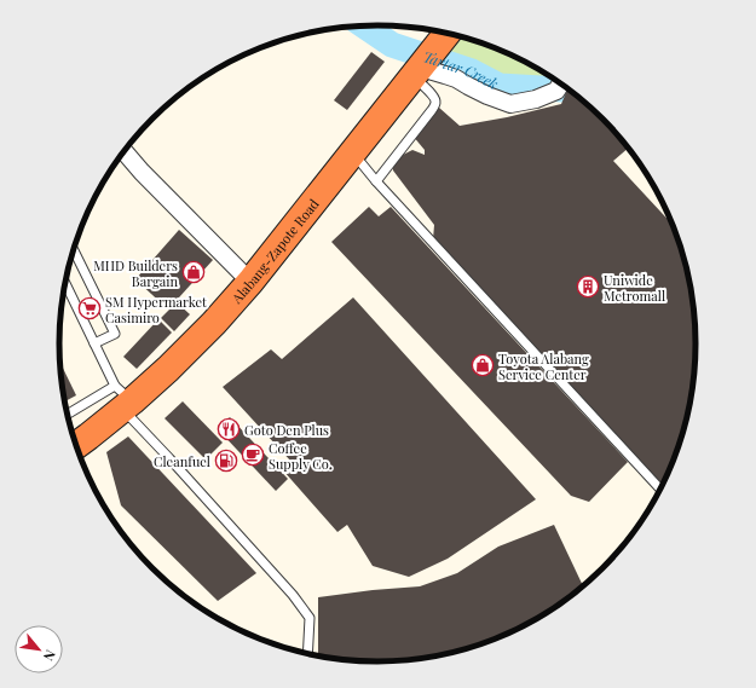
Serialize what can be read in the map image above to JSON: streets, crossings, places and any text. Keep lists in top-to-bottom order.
{
  "streets": {
    "highway": ["Alabang-Zapote Road"]
  },
  "water": ["Tartar Creek"],
  "places": {
    "shop": ["MHD Builders Bargain", "Toyota Alabang Service Center"],
    "building": ["Uniwide Metromall"],
    "supermarket": ["SM Hypermarket Casimiro"],
    "restaurant": ["Goto Den Plus"],
    "cafe": ["Coffee Supply Co."],
    "fuel station": ["Cleanfuel"]
  },
  "north": "bottom right"
}
